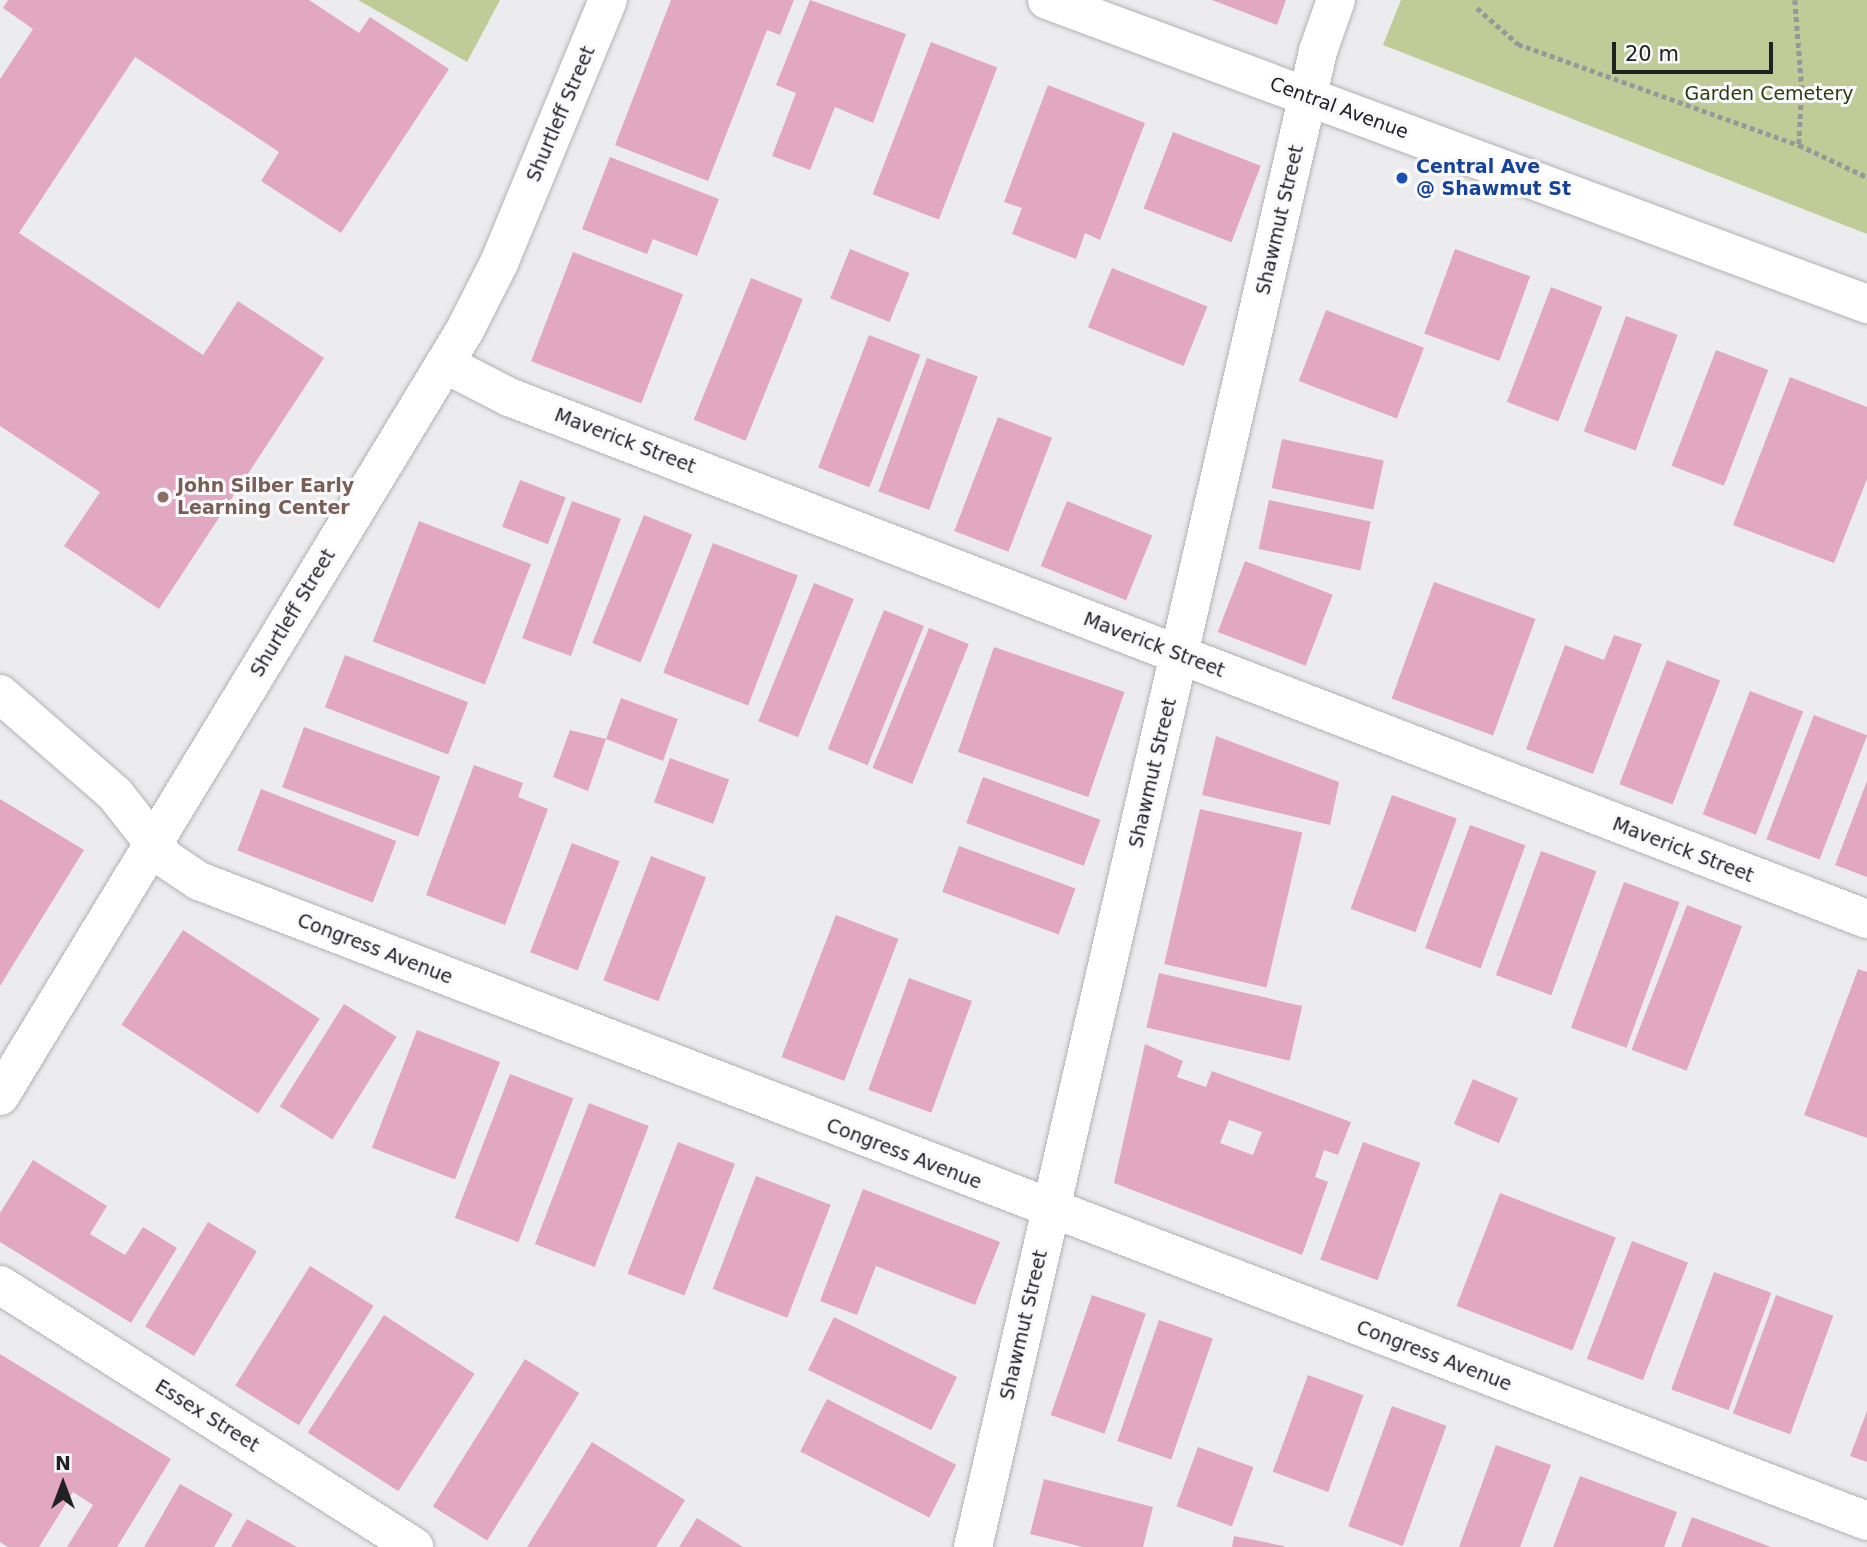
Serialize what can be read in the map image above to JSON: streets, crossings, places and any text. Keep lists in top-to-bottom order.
{
  "streets": {
    "street": [
      "Central Avenue",
      "Shurtleff Street",
      "Shawmut Street",
      "Maverick Street",
      "Congress Avenue",
      "Essex Street"
    ]
  },
  "crossings": [
    ["Central Avenue", "Shawmut Street"],
    ["Shurtleff Street", "Maverick Street"],
    ["Shurtleff Street", "Congress Avenue"],
    ["Shawmut Street", "Maverick Street"],
    ["Shawmut Street", "Congress Avenue"]
  ],
  "parks": ["Garden Cemetery"],
  "places": ["Central Ave @ Shawmut St", "John Silber Early Learning Center"],
  "scale_bar": "20 m",
  "north": "top"
}
